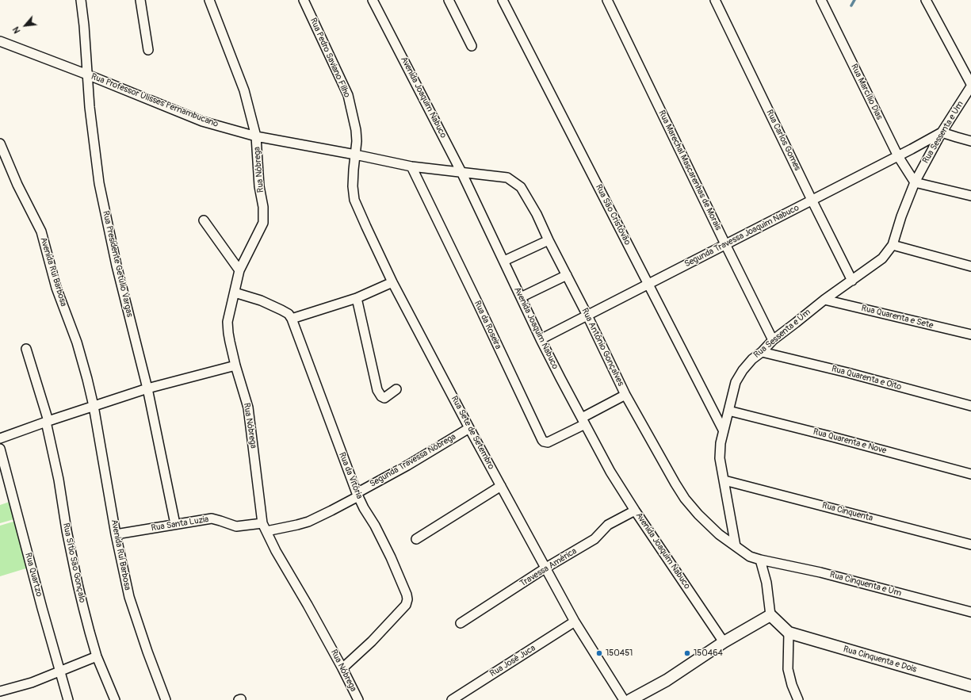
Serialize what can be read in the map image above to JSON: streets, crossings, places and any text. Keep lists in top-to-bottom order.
{
  "streets": {
    "street": [
      "Rua Pedro Saviano Filho",
      "Rua Marcílio Dias",
      "Avenida Joaquim Nabuco",
      "Rua Professor Ulisses Pernambucano",
      "Rua Sessenta e Um",
      "Rua Carlos Gomes",
      "Rua Nóbrega",
      "Rua Marechal Mascarenhas de Morais",
      "Rua São Cristóvão",
      "Segunda Travessa Joaquim Nabuco",
      "Rua Presidente Getúlio Vargas",
      "Avenida Rui Barbosa",
      "Rua Quarenta e Sete",
      "Rua da Roseira",
      "Rua Antônio Gonçalves",
      "Rua Quarenta e Oito",
      "Rua Sete de Setembro",
      "Rua Quarenta e Nove",
      "Segunda Travessa Nóbrega",
      "Rua da Vitória",
      "Rua Cinquenta",
      "Rua Santa Luzia",
      "Rua Sítio São Gonçalo",
      "Travessa América",
      "Rua Quartzo",
      "Rua Cinquenta e Um",
      "Rua Cinquenta e Dois",
      "Rua José Juca"
    ]
  },
  "crossings": [
    ["Rua Pedro Saviano Filho", "Rua Professor Ulisses Pernambucano"],
    ["Rua Pedro Saviano Filho", "Rua Sete de Setembro"],
    ["Rua Marcílio Dias", "Rua Sessenta e Um"],
    ["Rua Marcílio Dias", "Segunda Travessa Joaquim Nabuco"],
    ["Avenida Joaquim Nabuco", "Rua Professor Ulisses Pernambucano"],
    ["Avenida Joaquim Nabuco", "Segunda Travessa Joaquim Nabuco"],
    ["Avenida Joaquim Nabuco", "Rua da Roseira"],
    ["Avenida Joaquim Nabuco", "Rua Antônio Gonçalves"],
    ["Avenida Joaquim Nabuco", "Travessa América"],
    ["Rua Professor Ulisses Pernambucano", "Rua Nóbrega"],
    ["Rua Professor Ulisses Pernambucano", "Rua Presidente Getúlio Vargas"],
    ["Rua Professor Ulisses Pernambucano", "Rua da Roseira"],
    ["Rua Professor Ulisses Pernambucano", "Rua Antônio Gonçalves"],
    ["Rua Professor Ulisses Pernambucano", "Rua Sete de Setembro"],
    ["Rua Sessenta e Um", "Rua Carlos Gomes"],
    ["Rua Sessenta e Um", "Rua Marechal Mascarenhas de Morais"],
    ["Rua Sessenta e Um", "Rua São Cristóvão"],
    ["Rua Sessenta e Um", "Segunda Travessa Joaquim Nabuco"],
    ["Rua Sessenta e Um", "Rua Quarenta e Sete"],
    ["Rua Sessenta e Um", "Rua Antônio Gonçalves"],
    ["Rua Sessenta e Um", "Rua Quarenta e Oito"],
    ["Rua Sessenta e Um", "Rua Quarenta e Nove"],
    ["Rua Sessenta e Um", "Rua Cinquenta"],
    ["Rua Carlos Gomes", "Segunda Travessa Joaquim Nabuco"],
    ["Rua Nóbrega", "Segunda Travessa Nóbrega"],
    ["Rua Nóbrega", "Rua da Vitória"],
    ["Rua Nóbrega", "Rua Santa Luzia"],
    ["Rua Marechal Mascarenhas de Morais", "Segunda Travessa Joaquim Nabuco"],
    ["Rua São Cristóvão", "Segunda Travessa Joaquim Nabuco"],
    ["Segunda Travessa Joaquim Nabuco", "Rua Antônio Gonçalves"],
    ["Rua Presidente Getúlio Vargas", "Rua Santa Luzia"],
    ["Avenida Rui Barbosa", "Rua Santa Luzia"],
    ["Rua da Roseira", "Rua Antônio Gonçalves"],
    ["Rua Sete de Setembro", "Segunda Travessa Nóbrega"],
    ["Rua Sete de Setembro", "Travessa América"],
    ["Rua Sete de Setembro", "Rua José Juca"],
    ["Segunda Travessa Nóbrega", "Rua da Vitória"]
  ],
  "places": ["150451", "150464"],
  "north": "bottom left"
}
